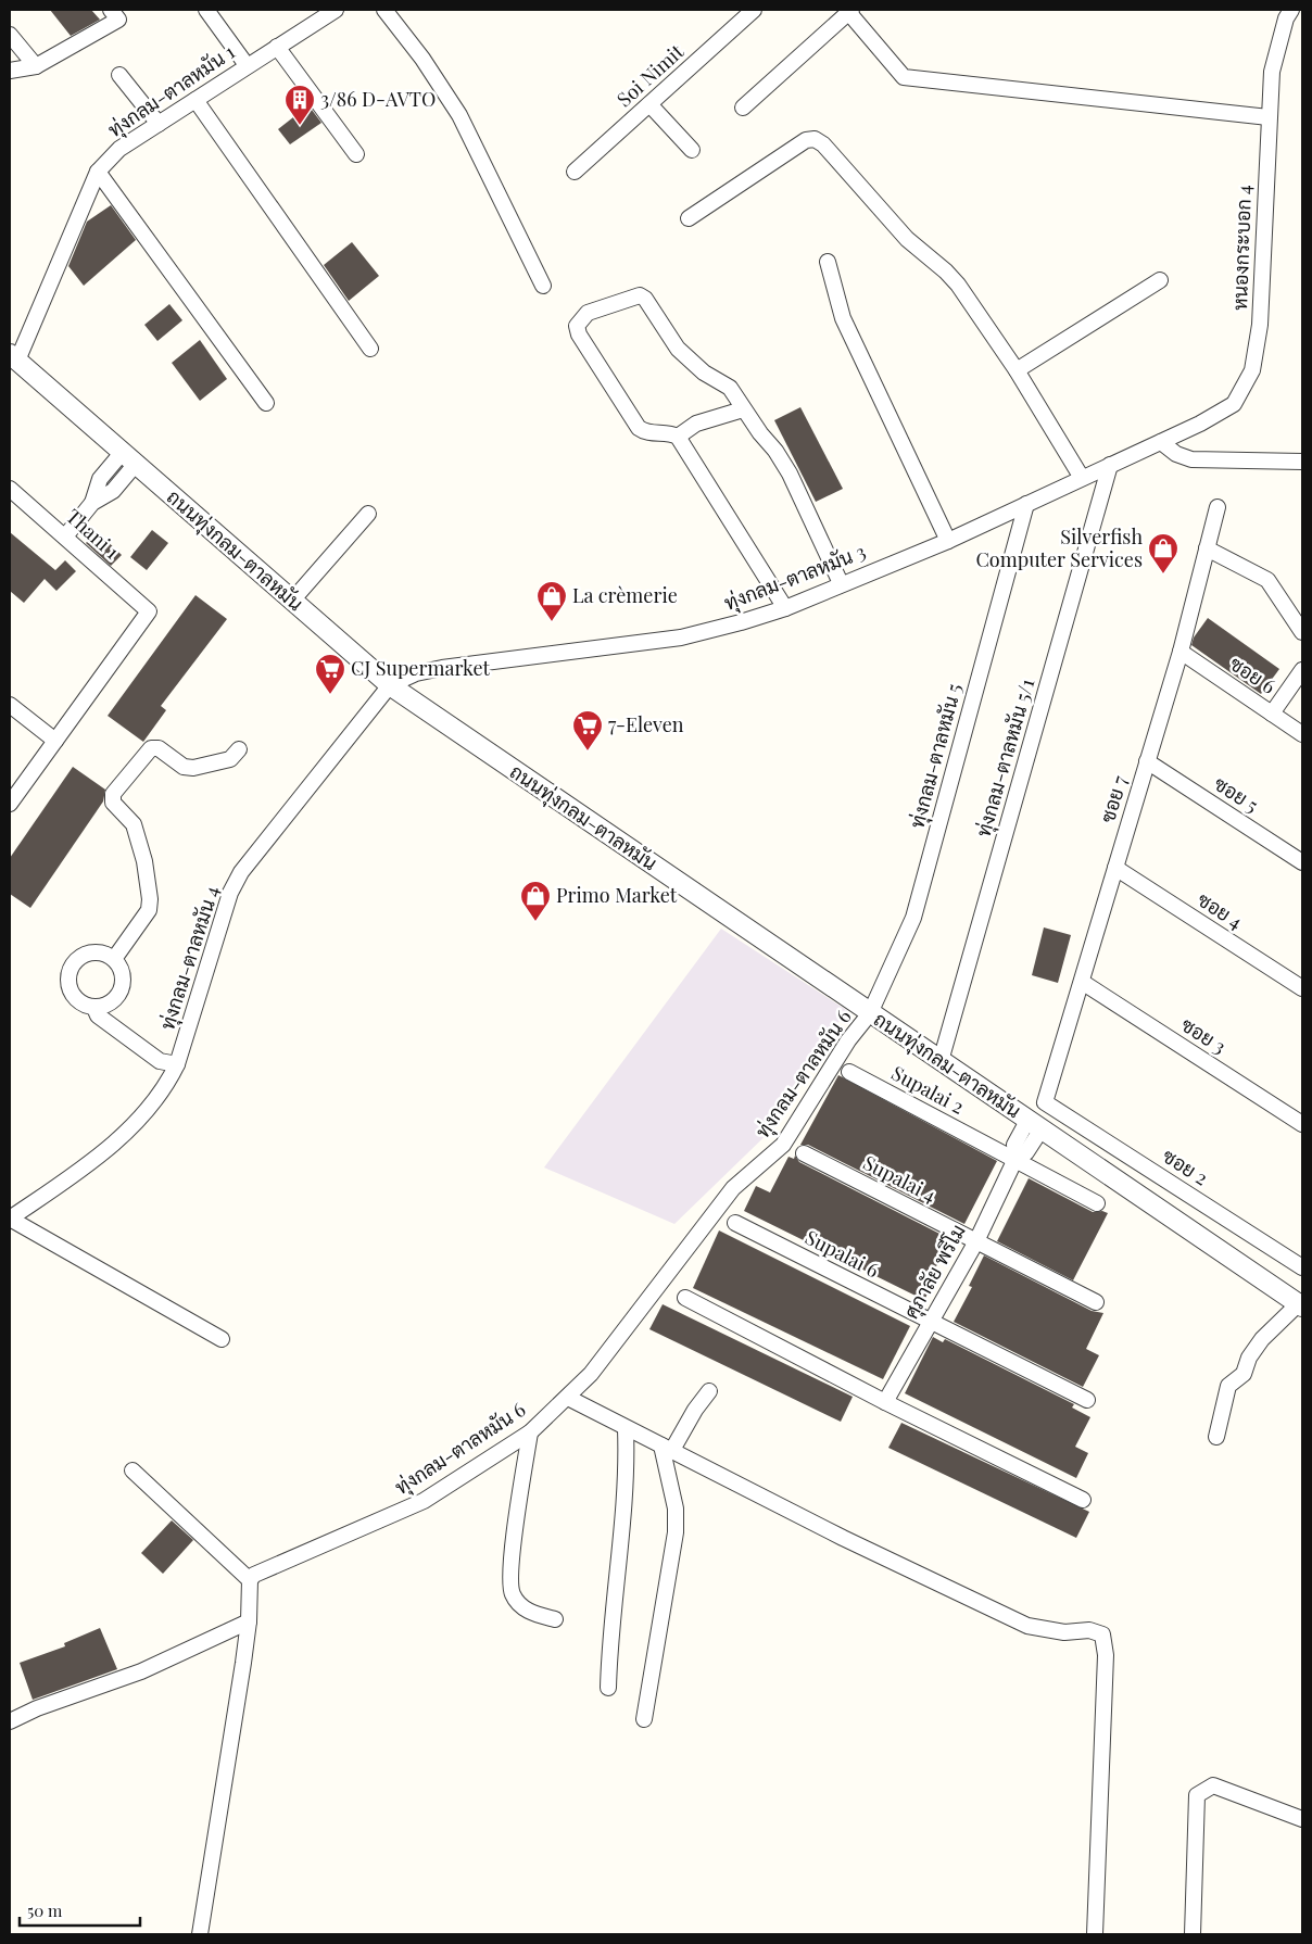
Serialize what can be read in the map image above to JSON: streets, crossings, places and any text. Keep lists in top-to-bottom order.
{
  "streets": {
    "street": [
      "Soi Nimit",
      "ทุ่งกลม-ตาลหมัน 1",
      "หนองกระบอก 4",
      "Thani 1",
      "ถนนทุ่งกลม-ตาลหมัน",
      "ทุ่งกลม-ตาลหมัน 3",
      "ซอย 6",
      "ทุ่งกลม-ตาลหมัน 5",
      "ทุ่งกลม-ตาลหมัน 5/1",
      "ซอย 5",
      "ซอย 7",
      "ซอย 4",
      "ทุ่งกลม-ตาลหมัน 4",
      "ซอย 3",
      "ทุ่งกลม-ตาลหมัน 6",
      "Supalai 2",
      "ซอย 2",
      "Supalai 4",
      "Supalai 6",
      "ศุภาลัย พรีโม"
    ]
  },
  "crossings": [
    ["ทุ่งกลม-ตาลหมัน 1", "ถนนทุ่งกลม-ตาลหมัน"],
    ["หนองกระบอก 4", "ทุ่งกลม-ตาลหมัน 3"],
    ["ถนนทุ่งกลม-ตาลหมัน", "ทุ่งกลม-ตาลหมัน 3"],
    ["ถนนทุ่งกลม-ตาลหมัน", "ทุ่งกลม-ตาลหมัน 5"],
    ["ถนนทุ่งกลม-ตาลหมัน", "ทุ่งกลม-ตาลหมัน 5/1"],
    ["ถนนทุ่งกลม-ตาลหมัน", "ทุ่งกลม-ตาลหมัน 4"],
    ["ถนนทุ่งกลม-ตาลหมัน", "ทุ่งกลม-ตาลหมัน 6"],
    ["ถนนทุ่งกลม-ตาลหมัน", "ศุภาลัย พรีโม"],
    ["ทุ่งกลม-ตาลหมัน 3", "ทุ่งกลม-ตาลหมัน 5"],
    ["ทุ่งกลม-ตาลหมัน 3", "ทุ่งกลม-ตาลหมัน 5/1"],
    ["ทุ่งกลม-ตาลหมัน 3", "ทุ่งกลม-ตาลหมัน 4"],
    ["ซอย 6", "ซอย 7"],
    ["ทุ่งกลม-ตาลหมัน 5", "ทุ่งกลม-ตาลหมัน 6"],
    ["ซอย 5", "ซอย 7"],
    ["ซอย 7", "ซอย 4"],
    ["ซอย 7", "ซอย 3"],
    ["ซอย 7", "ซอย 2"],
    ["Supalai 2", "ศุภาลัย พรีโม"],
    ["Supalai 4", "ศุภาลัย พรีโม"],
    ["Supalai 6", "ศุภาลัย พรีโม"]
  ],
  "places": {
    "building": ["3/86 D-AVTO"],
    "shop": ["Silverfish Computer Services", "La crèmerie", "Primo Market"],
    "supermarket": ["CJ Supermarket", "7-Eleven"]
  },
  "scale_bar": "50 m"
}
